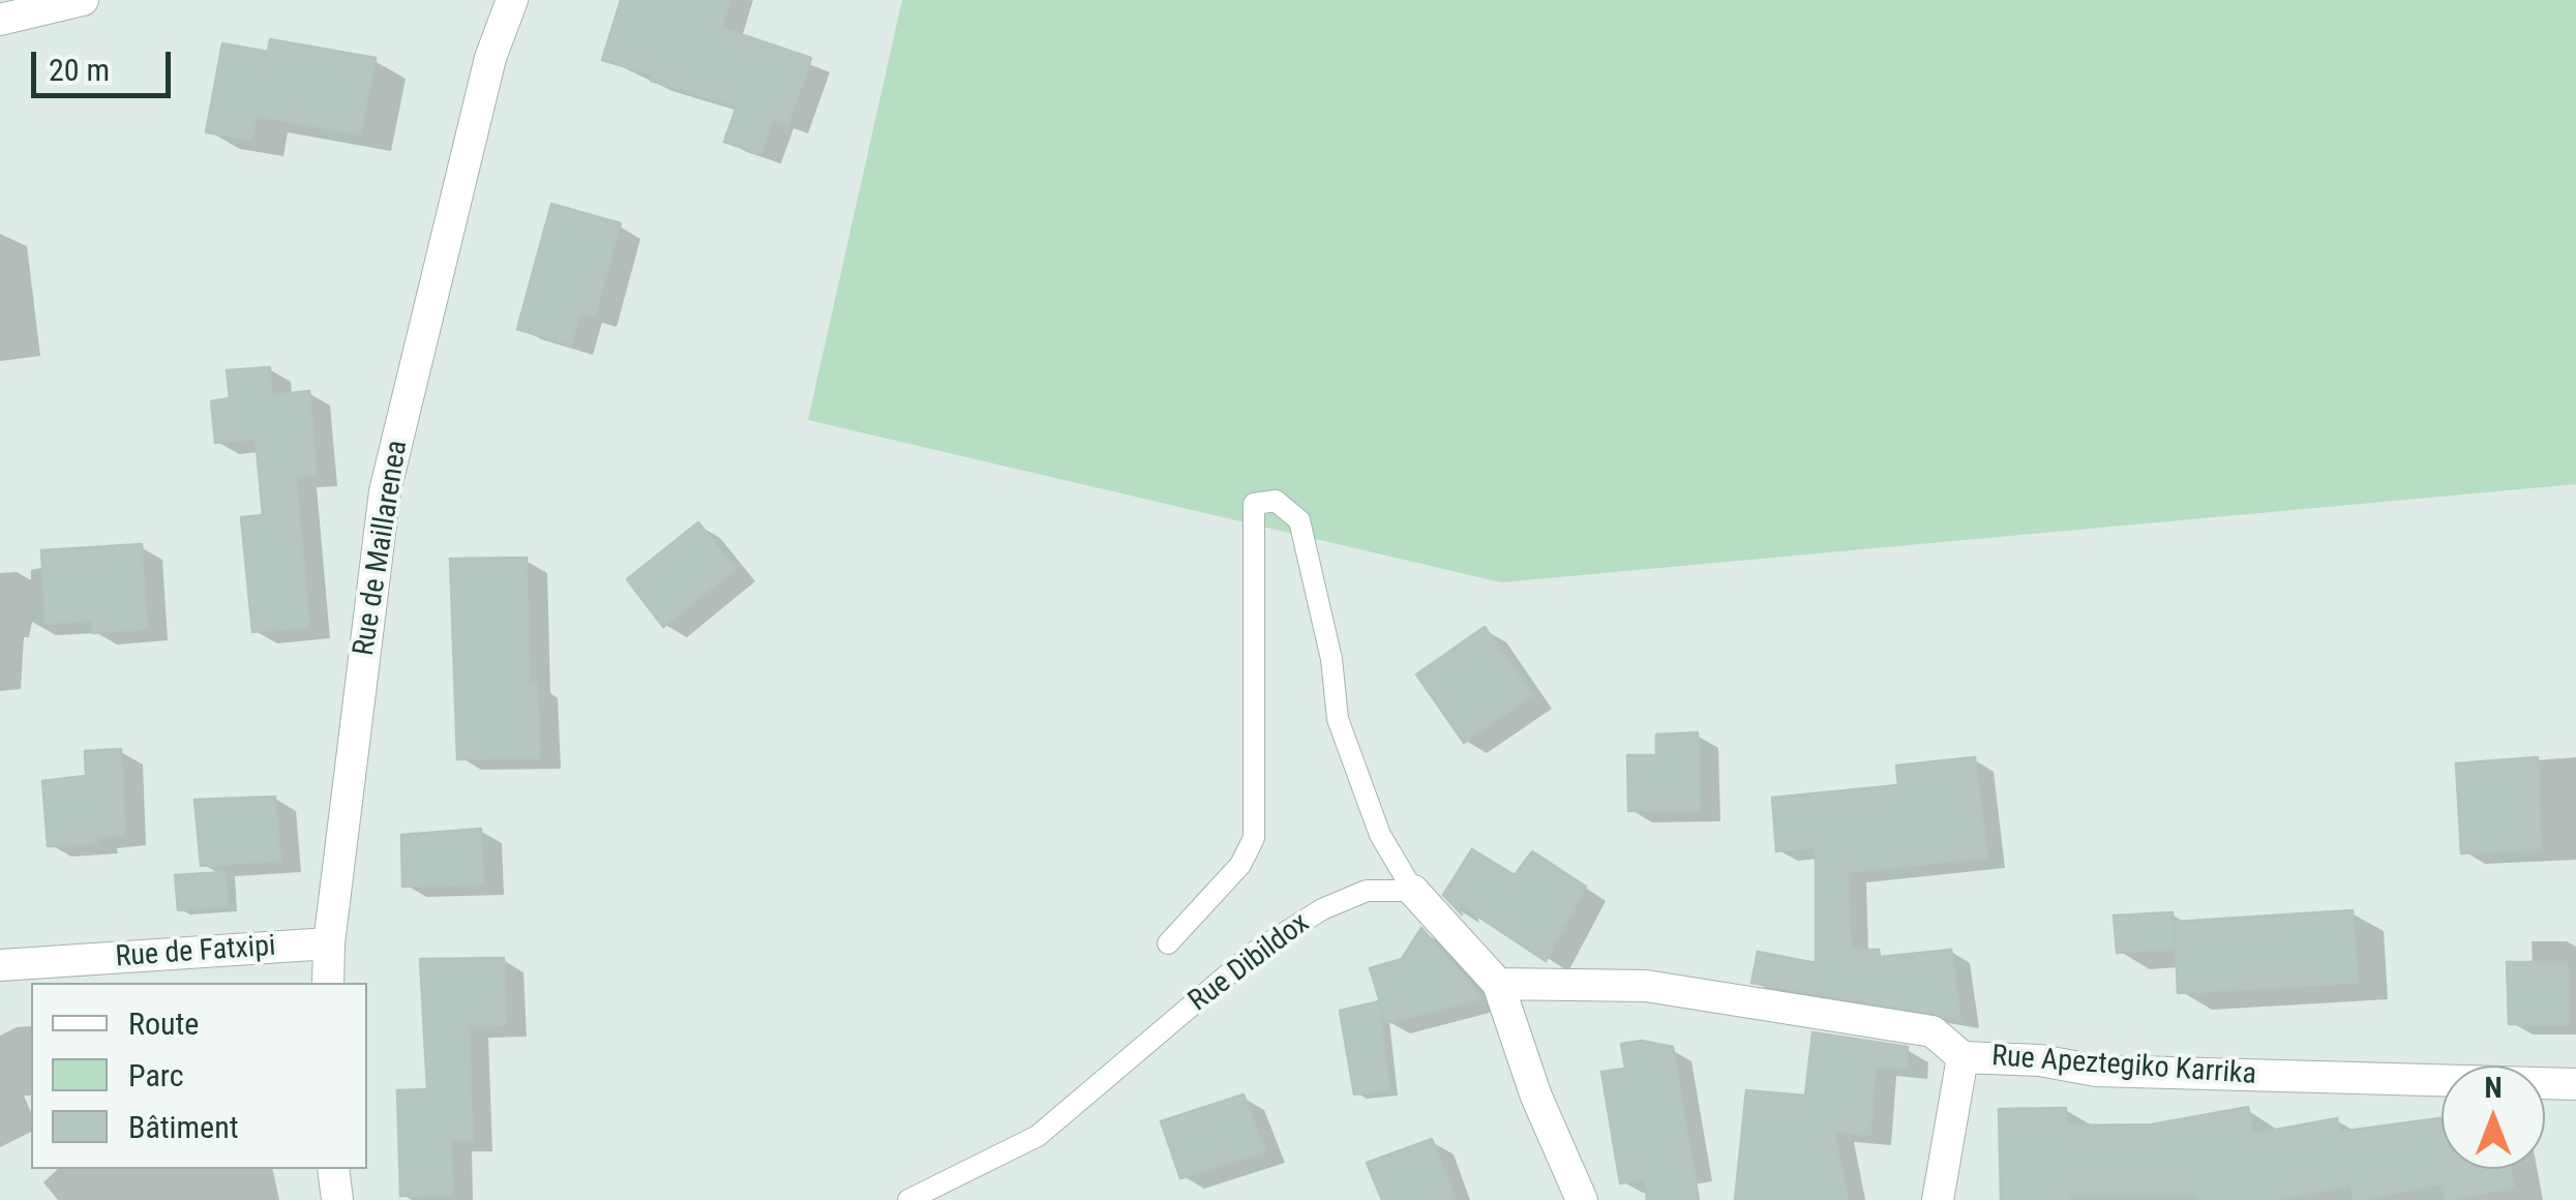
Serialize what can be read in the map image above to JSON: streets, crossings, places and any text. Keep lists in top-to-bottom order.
{
  "streets": {
    "street": ["Rue de Maillarenea", "Rue de Fatxipi", "Rue Apeztegiko Karrika"],
    "lane": ["Rue Dibildox"]
  },
  "crossings": [
    ["Rue de Maillarenea", "Rue de Fatxipi"]
  ],
  "legend": ["Route", "Parc", "Bâtiment"],
  "scale_bar": "20 m",
  "north": "top"
}
